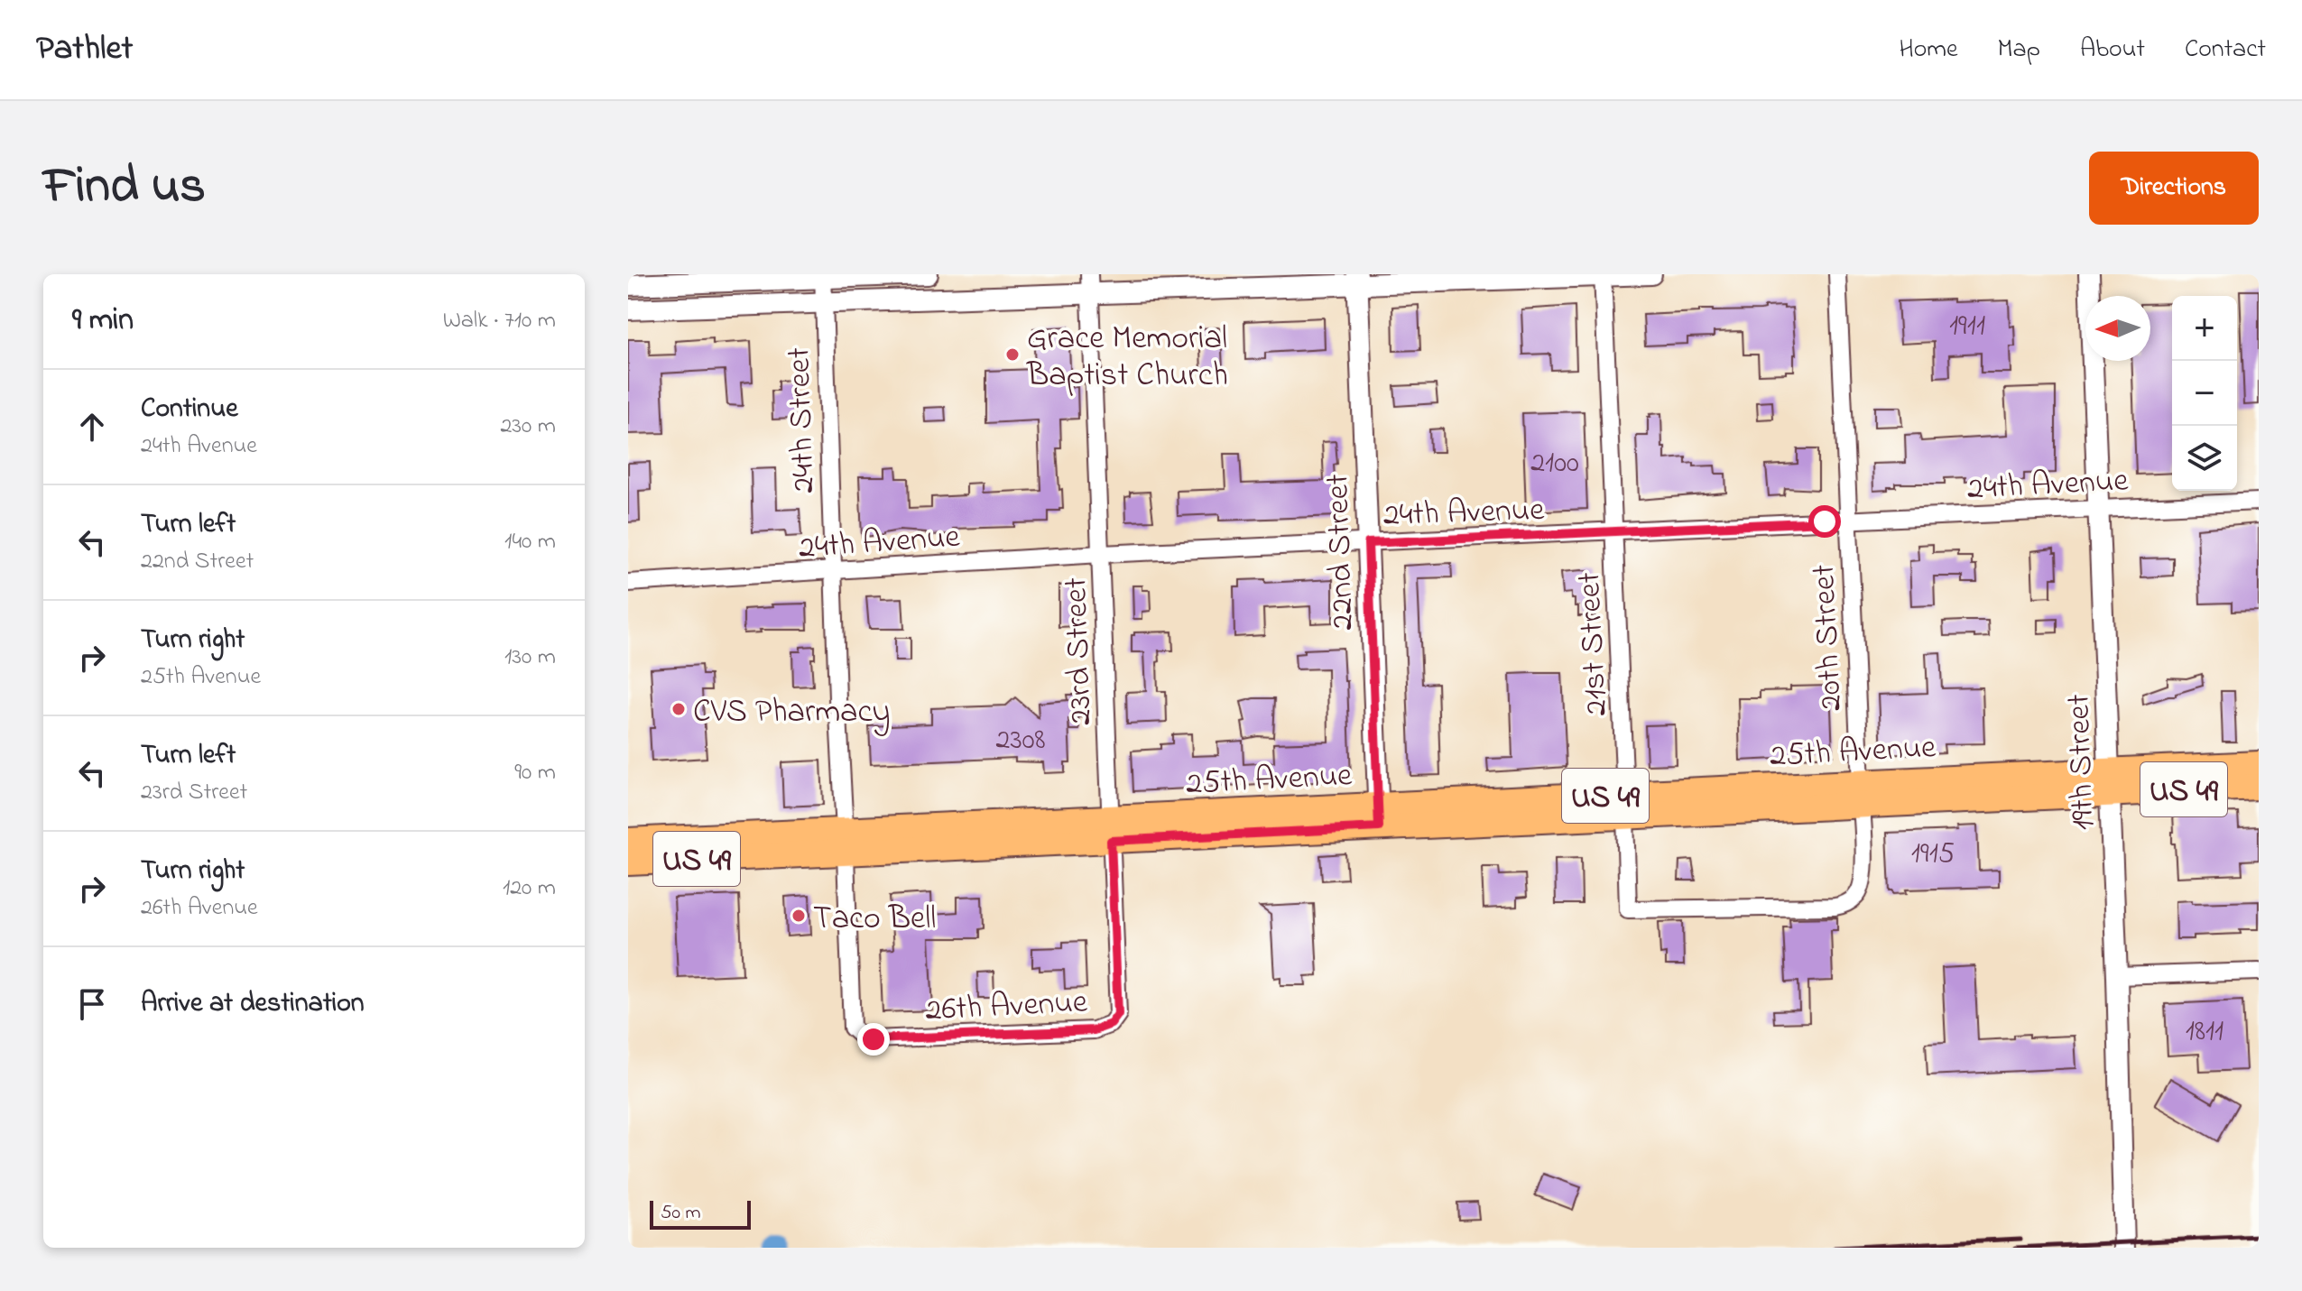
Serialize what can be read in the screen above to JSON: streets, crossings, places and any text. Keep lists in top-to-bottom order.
{
  "streets": {
    "main road": ["25th Avenue", "US 49"],
    "street": [
      "24th Street",
      "24th Avenue",
      "22nd Street",
      "20th Street",
      "21st Street",
      "23rd Street",
      "19th Street",
      "26th Avenue"
    ]
  },
  "crossings": [
    ["24th Street", "24th Avenue"],
    ["24th Street", "25th Avenue"],
    ["24th Street", "26th Avenue"],
    ["24th Avenue", "22nd Street"],
    ["24th Avenue", "20th Street"],
    ["24th Avenue", "21st Street"],
    ["24th Avenue", "23rd Street"],
    ["24th Avenue", "19th Street"],
    ["22nd Street", "25th Avenue"],
    ["20th Street", "21st Street"],
    ["20th Street", "25th Avenue"],
    ["21st Street", "25th Avenue"],
    ["23rd Street", "25th Avenue"],
    ["23rd Street", "26th Avenue"],
    ["25th Avenue", "19th Street"]
  ],
  "places": ["Grace Memorial Baptist Church", "CVS Pharmacy", "Taco Bell"],
  "house_numbers": [
    "1911",
    "2100",
    "2308",
    "1915",
    "1811"
  ],
  "scale_bar": "50 m",
  "north": "left",
  "page": {
    "header": "Pathlet",
    "nav": [
      "Home",
      "Map",
      "About",
      "Contact"
    ],
    "title": "Find us",
    "buttons": "Directions",
    "heading": ["9 min", "Walk · 710 m"],
    "map_buttons": ["+", "−"],
    "list": [
      ["Continue", "24th Avenue", "230 m"],
      ["Turn left", "22nd Street", "140 m"],
      ["Turn right", "25th Avenue", "130 m"],
      ["Turn left", "23rd Street", "90 m"],
      ["Turn right", "26th Avenue", "120 m"],
      "Arrive at destination"
    ],
    "scale": "50 m"
  }
}
